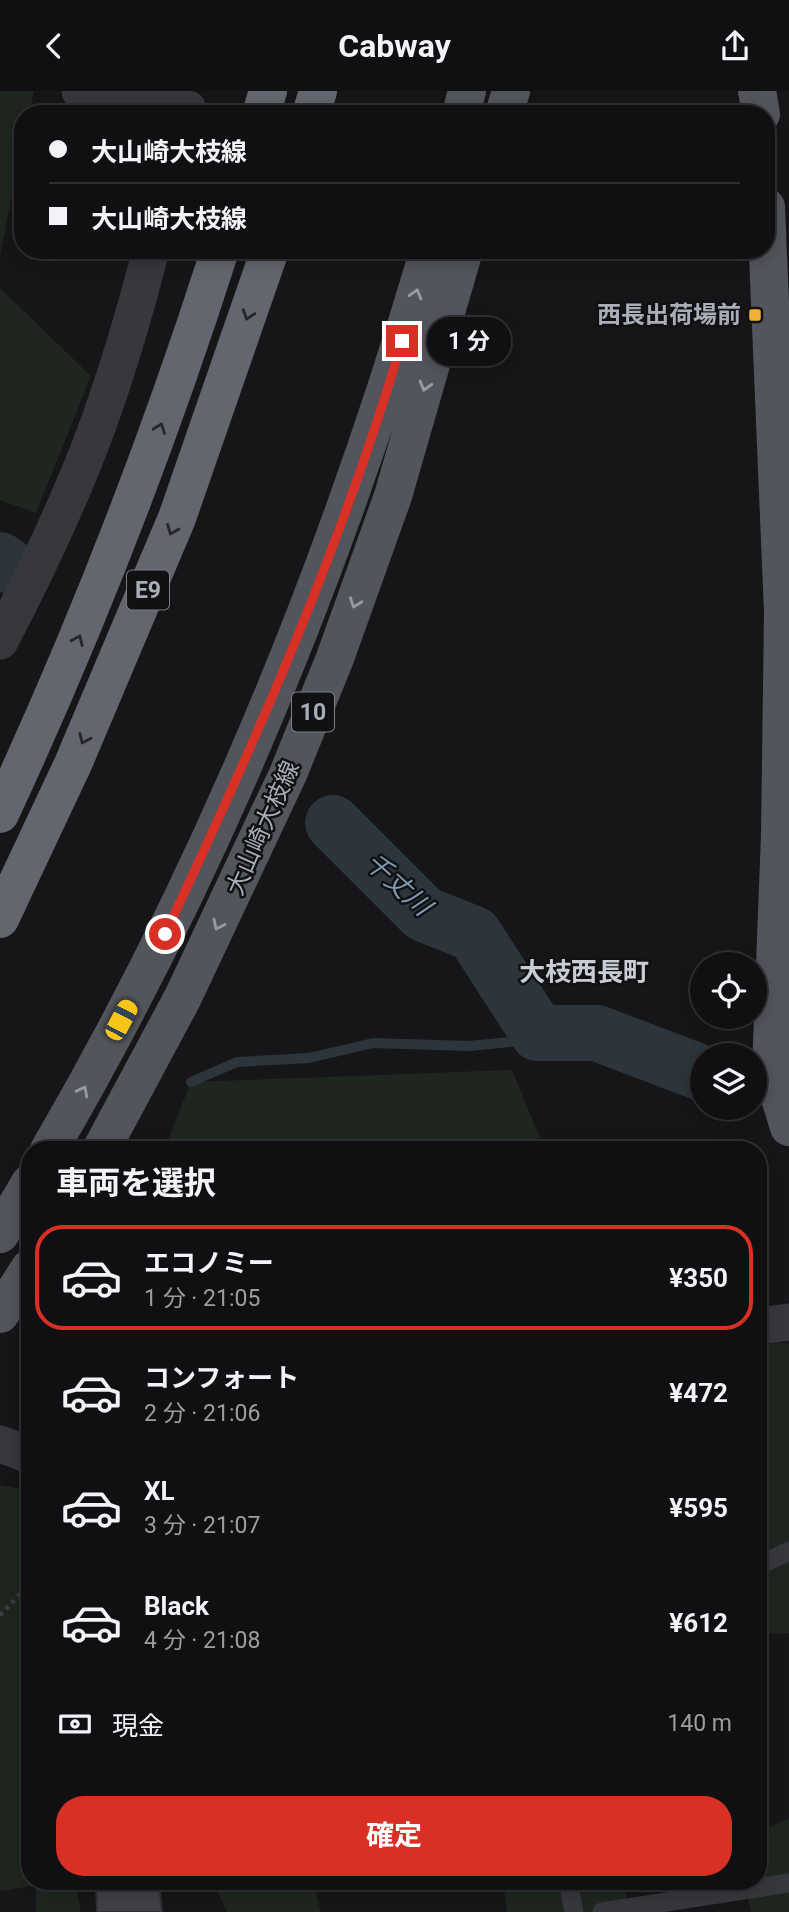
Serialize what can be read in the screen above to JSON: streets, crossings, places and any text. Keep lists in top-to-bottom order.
{
  "streets": {
    "highway": ["E9"],
    "main road": ["10", "大山崎大枝線"]
  },
  "districts": ["大枝西長町"],
  "water": ["千丈川"],
  "places": {
    "transit": ["西長出荷場前"]
  },
  "page": {
    "header": "Cabway",
    "banner": ["大山崎大枝線", "大山崎大枝線"],
    "bubble": "1 分",
    "heading": "車両を選択",
    "list": [
      {
        "name": "エコノミー",
        "note": "1 分 · 21:05",
        "value": "¥350"
      },
      {
        "name": "コンフォート",
        "note": "2 分 · 21:06",
        "value": "¥472"
      },
      {
        "name": "XL",
        "note": "3 分 · 21:07",
        "value": "¥595"
      },
      {
        "name": "Black",
        "note": "4 分 · 21:08",
        "value": "¥612"
      }
    ],
    "pay": ["現金", "140 m"],
    "buttons": "確定"
  }
}
